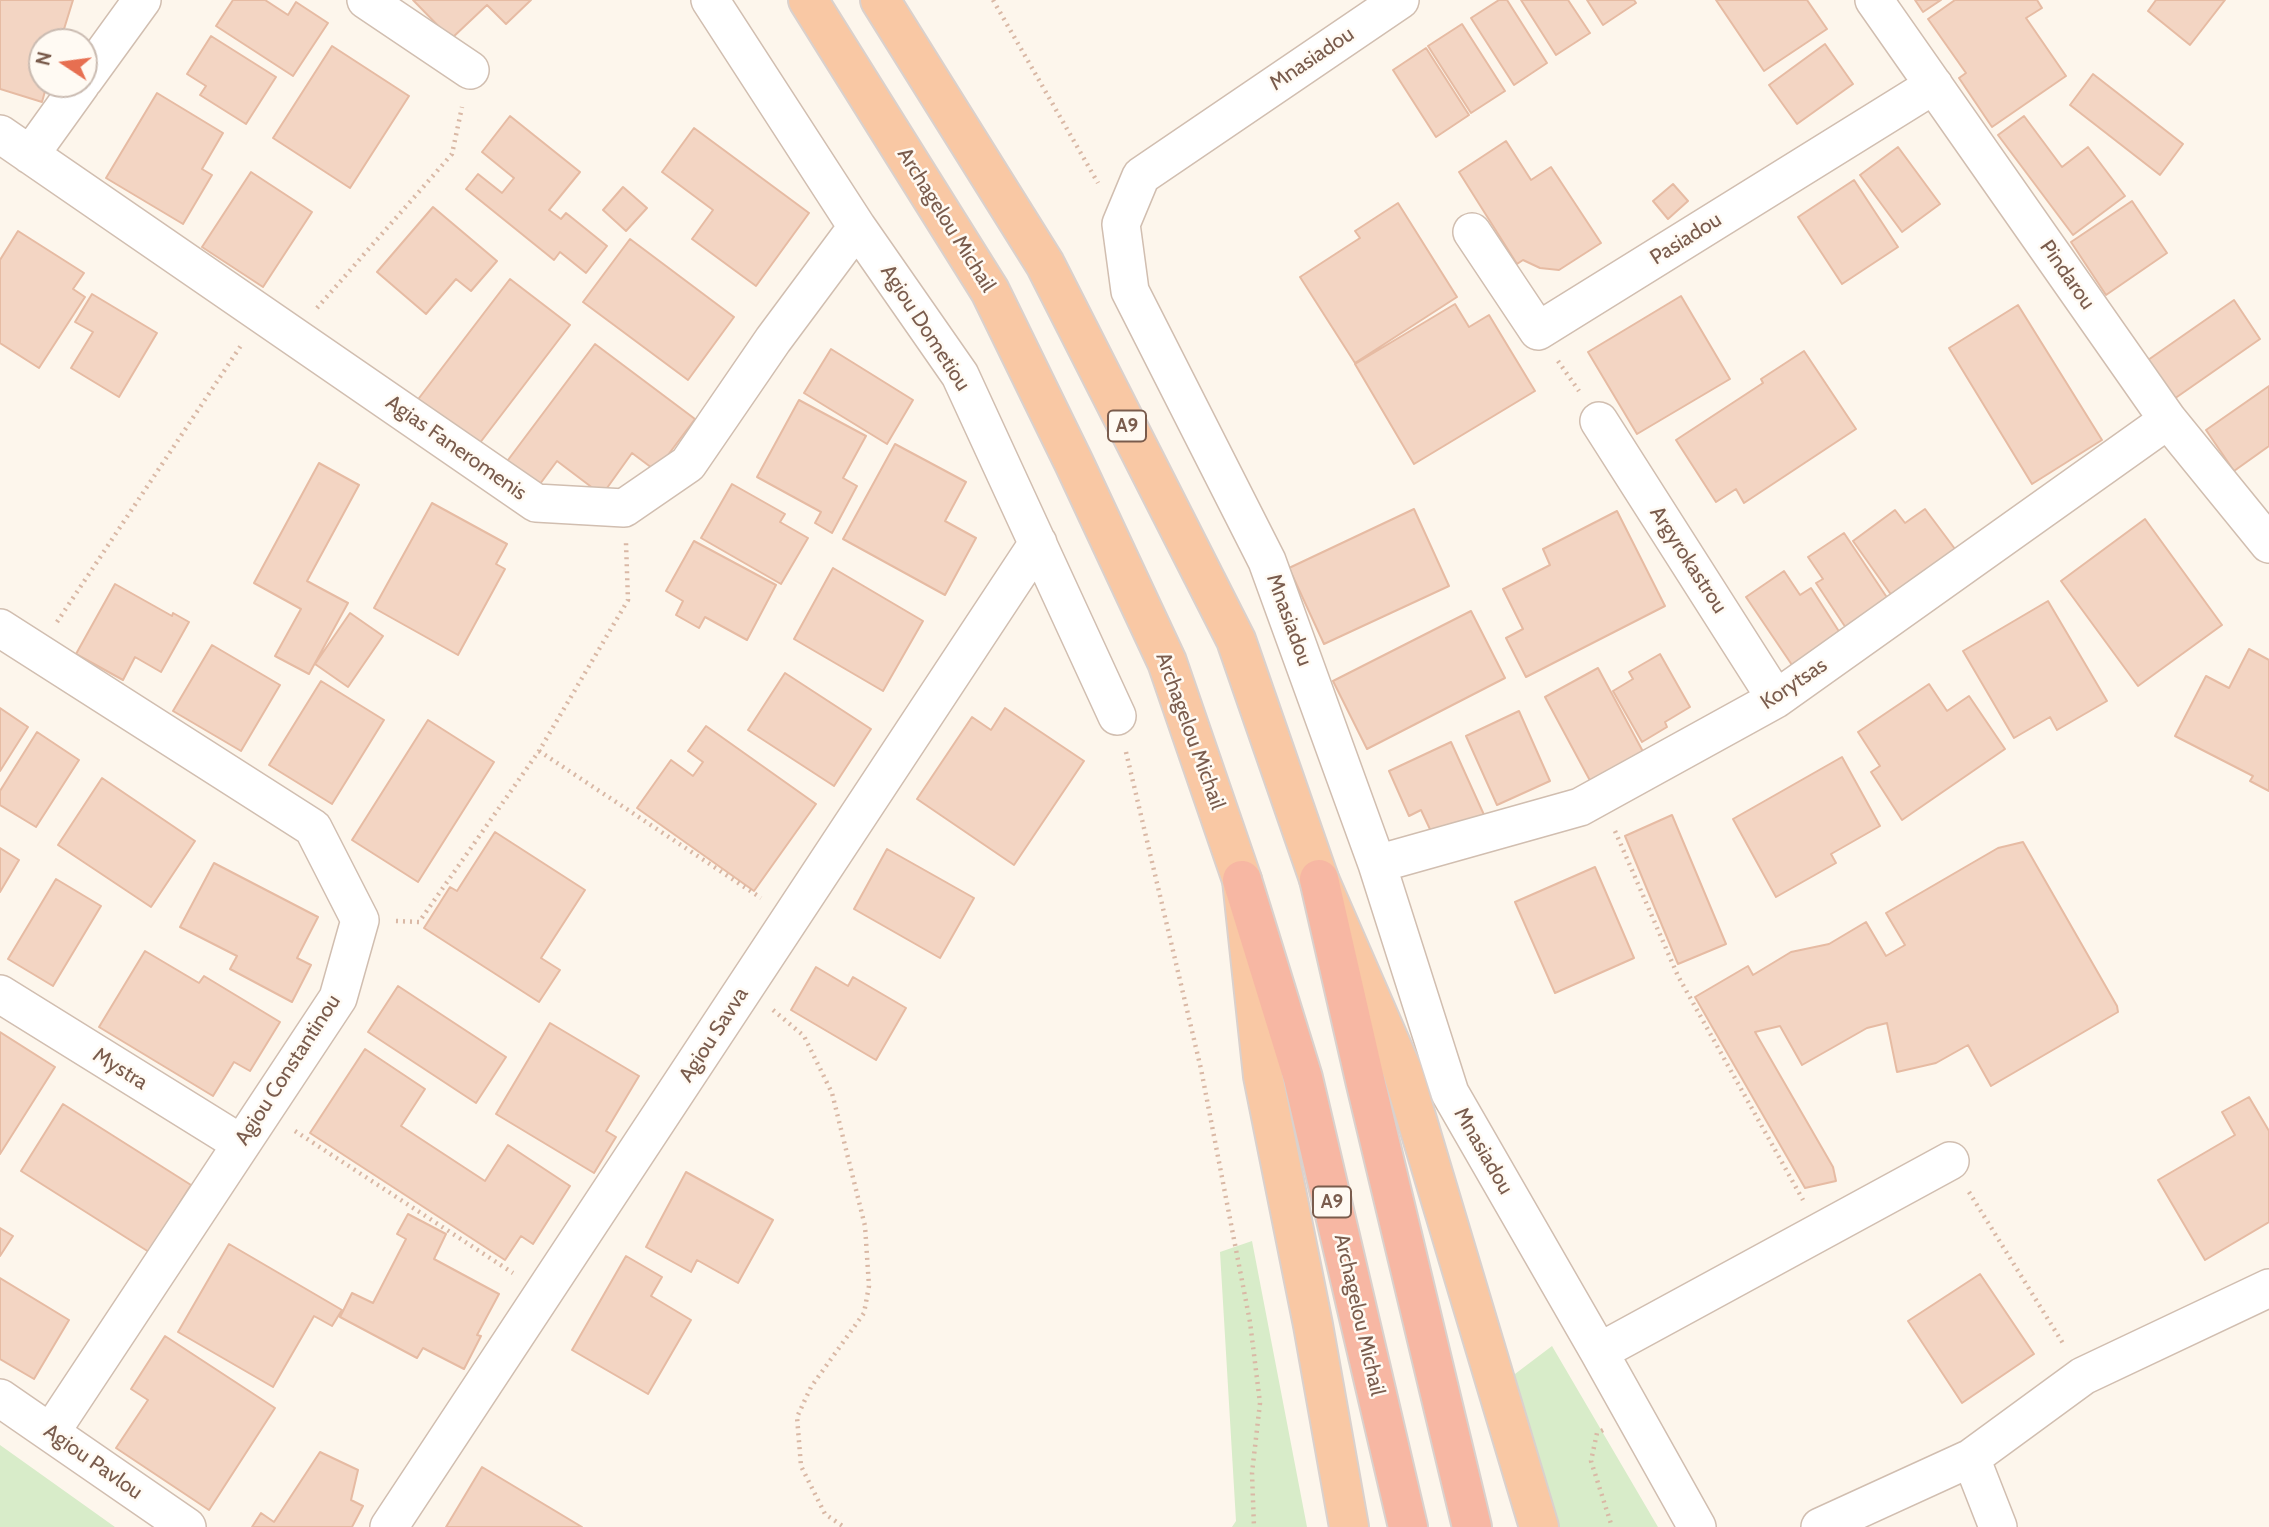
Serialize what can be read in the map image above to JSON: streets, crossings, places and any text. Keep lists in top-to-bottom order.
{
  "streets": {
    "highway": ["Archagelou Michail", "A9"],
    "street": [
      "Mnasiadou",
      "Pasiadou",
      "Pindarou",
      "Agiou Dometiou",
      "Agias Faneromenis",
      "Argyrokastrou",
      "Korytsas",
      "Agiou Savva",
      "Mystra",
      "Agiou Constantinou",
      "Agiou Pavlou"
    ]
  },
  "crossings": [
    ["Mnasiadou", "Korytsas"],
    ["Pasiadou", "Pindarou"],
    ["Pindarou", "Korytsas"],
    ["Agiou Dometiou", "Agiou Savva"],
    ["Argyrokastrou", "Korytsas"],
    ["Mystra", "Agiou Constantinou"],
    ["Agiou Constantinou", "Agiou Pavlou"]
  ],
  "north": "left"
}
